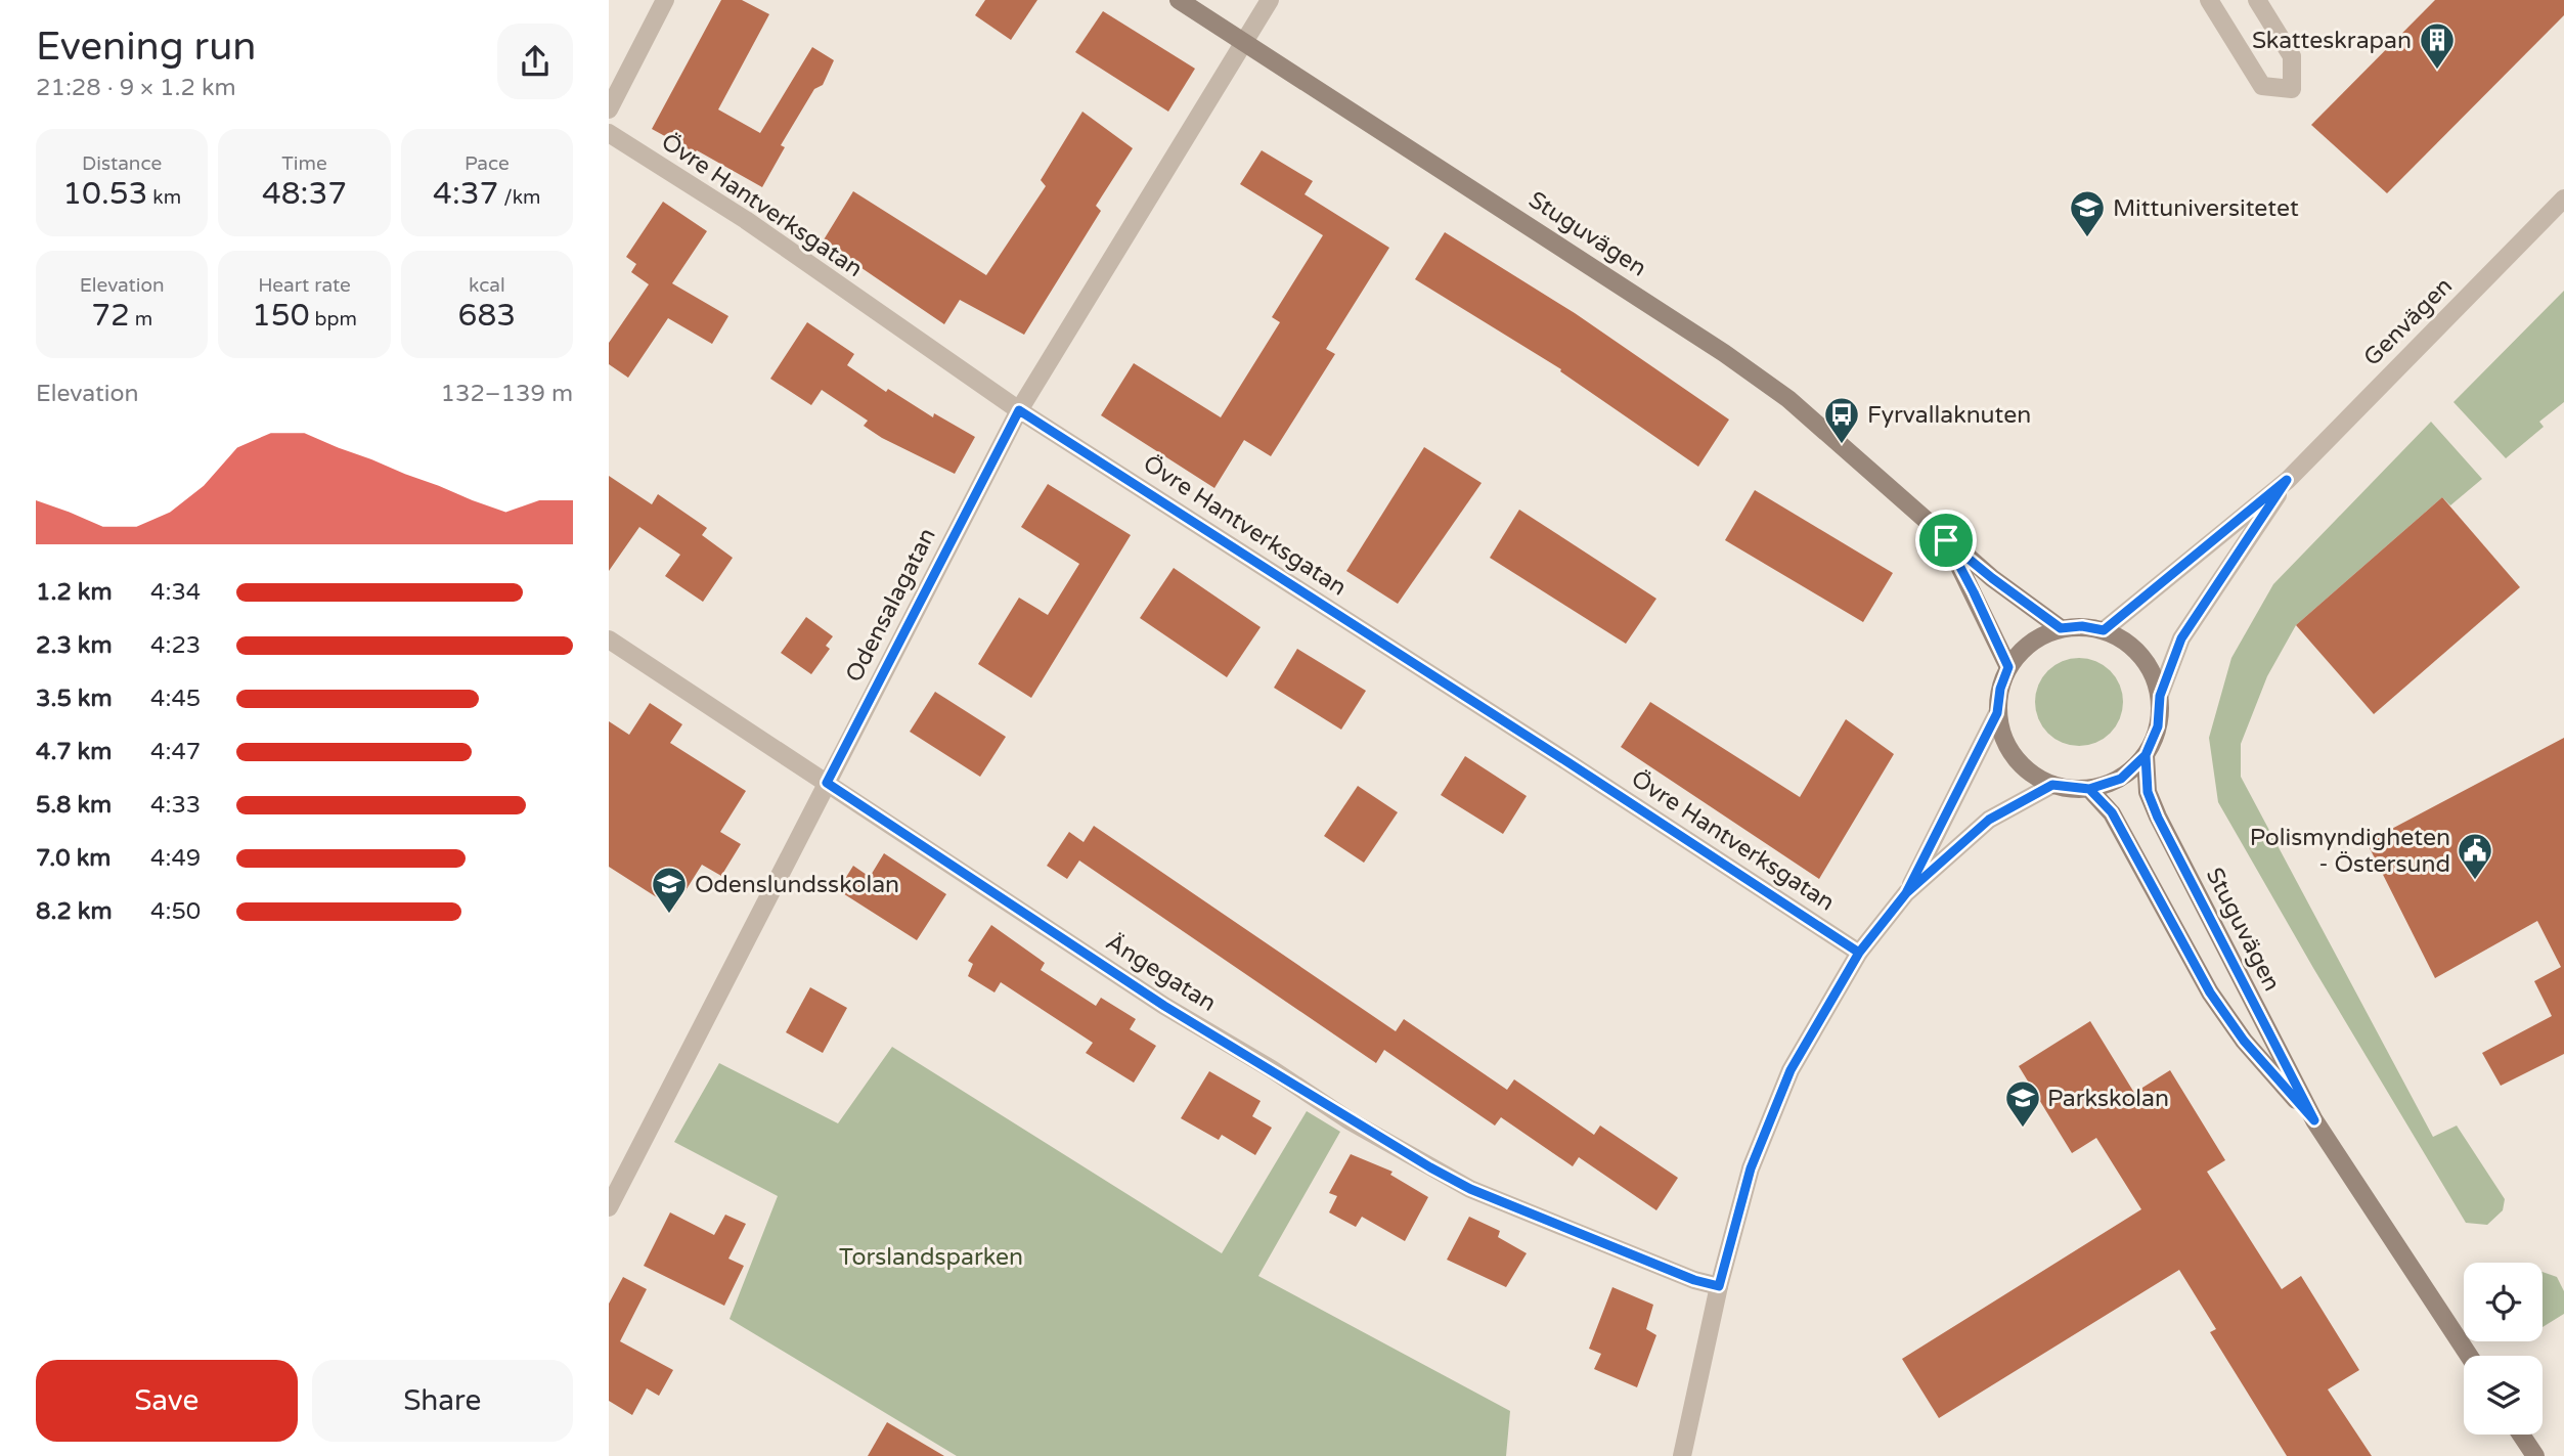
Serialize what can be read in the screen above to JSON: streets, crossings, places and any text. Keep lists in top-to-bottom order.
{
  "streets": {
    "main road": ["Stuguvägen"],
    "street": [
      "Övre Hantverksgatan",
      "Genvägen",
      "Odensalagatan",
      "Ängegatan"
    ]
  },
  "crossings": [
    ["Övre Hantverksgatan", "Odensalagatan"],
    ["Stuguvägen", "Genvägen"],
    ["Stuguvägen", "Odensalagatan"],
    ["Odensalagatan", "Ängegatan"]
  ],
  "parks": ["Torslandsparken"],
  "places": {
    "building": ["Skatteskrapan"],
    "school or university": ["Mittuniversitetet", "Odenslundsskolan", "Parkskolan"],
    "bus stop": ["Fyrvallaknuten"],
    "public building": ["Polismyndigheten - Östersund"]
  },
  "page": {
    "heading": ["Evening run", "21:28 · 9 × 1.2 km"],
    "stats": [
      ["Distance", "10.53 km"],
      ["Time", "48:37"],
      ["Pace", "4:37 /km"],
      ["Elevation", "72 m"],
      ["Heart rate", "150 bpm"],
      ["kcal", "683"]
    ],
    "chart": ["Elevation", "132–139 m"],
    "list": [
      {
        "name": "1.2 km",
        "note": "4:34"
      },
      {
        "name": "2.3 km",
        "note": "4:23"
      },
      {
        "name": "3.5 km",
        "note": "4:45"
      },
      {
        "name": "4.7 km",
        "note": "4:47"
      },
      {
        "name": "5.8 km",
        "note": "4:33"
      },
      {
        "name": "7.0 km",
        "note": "4:49"
      },
      {
        "name": "8.2 km",
        "note": "4:50"
      }
    ],
    "buttons": ["Save", "Share"]
  }
}
